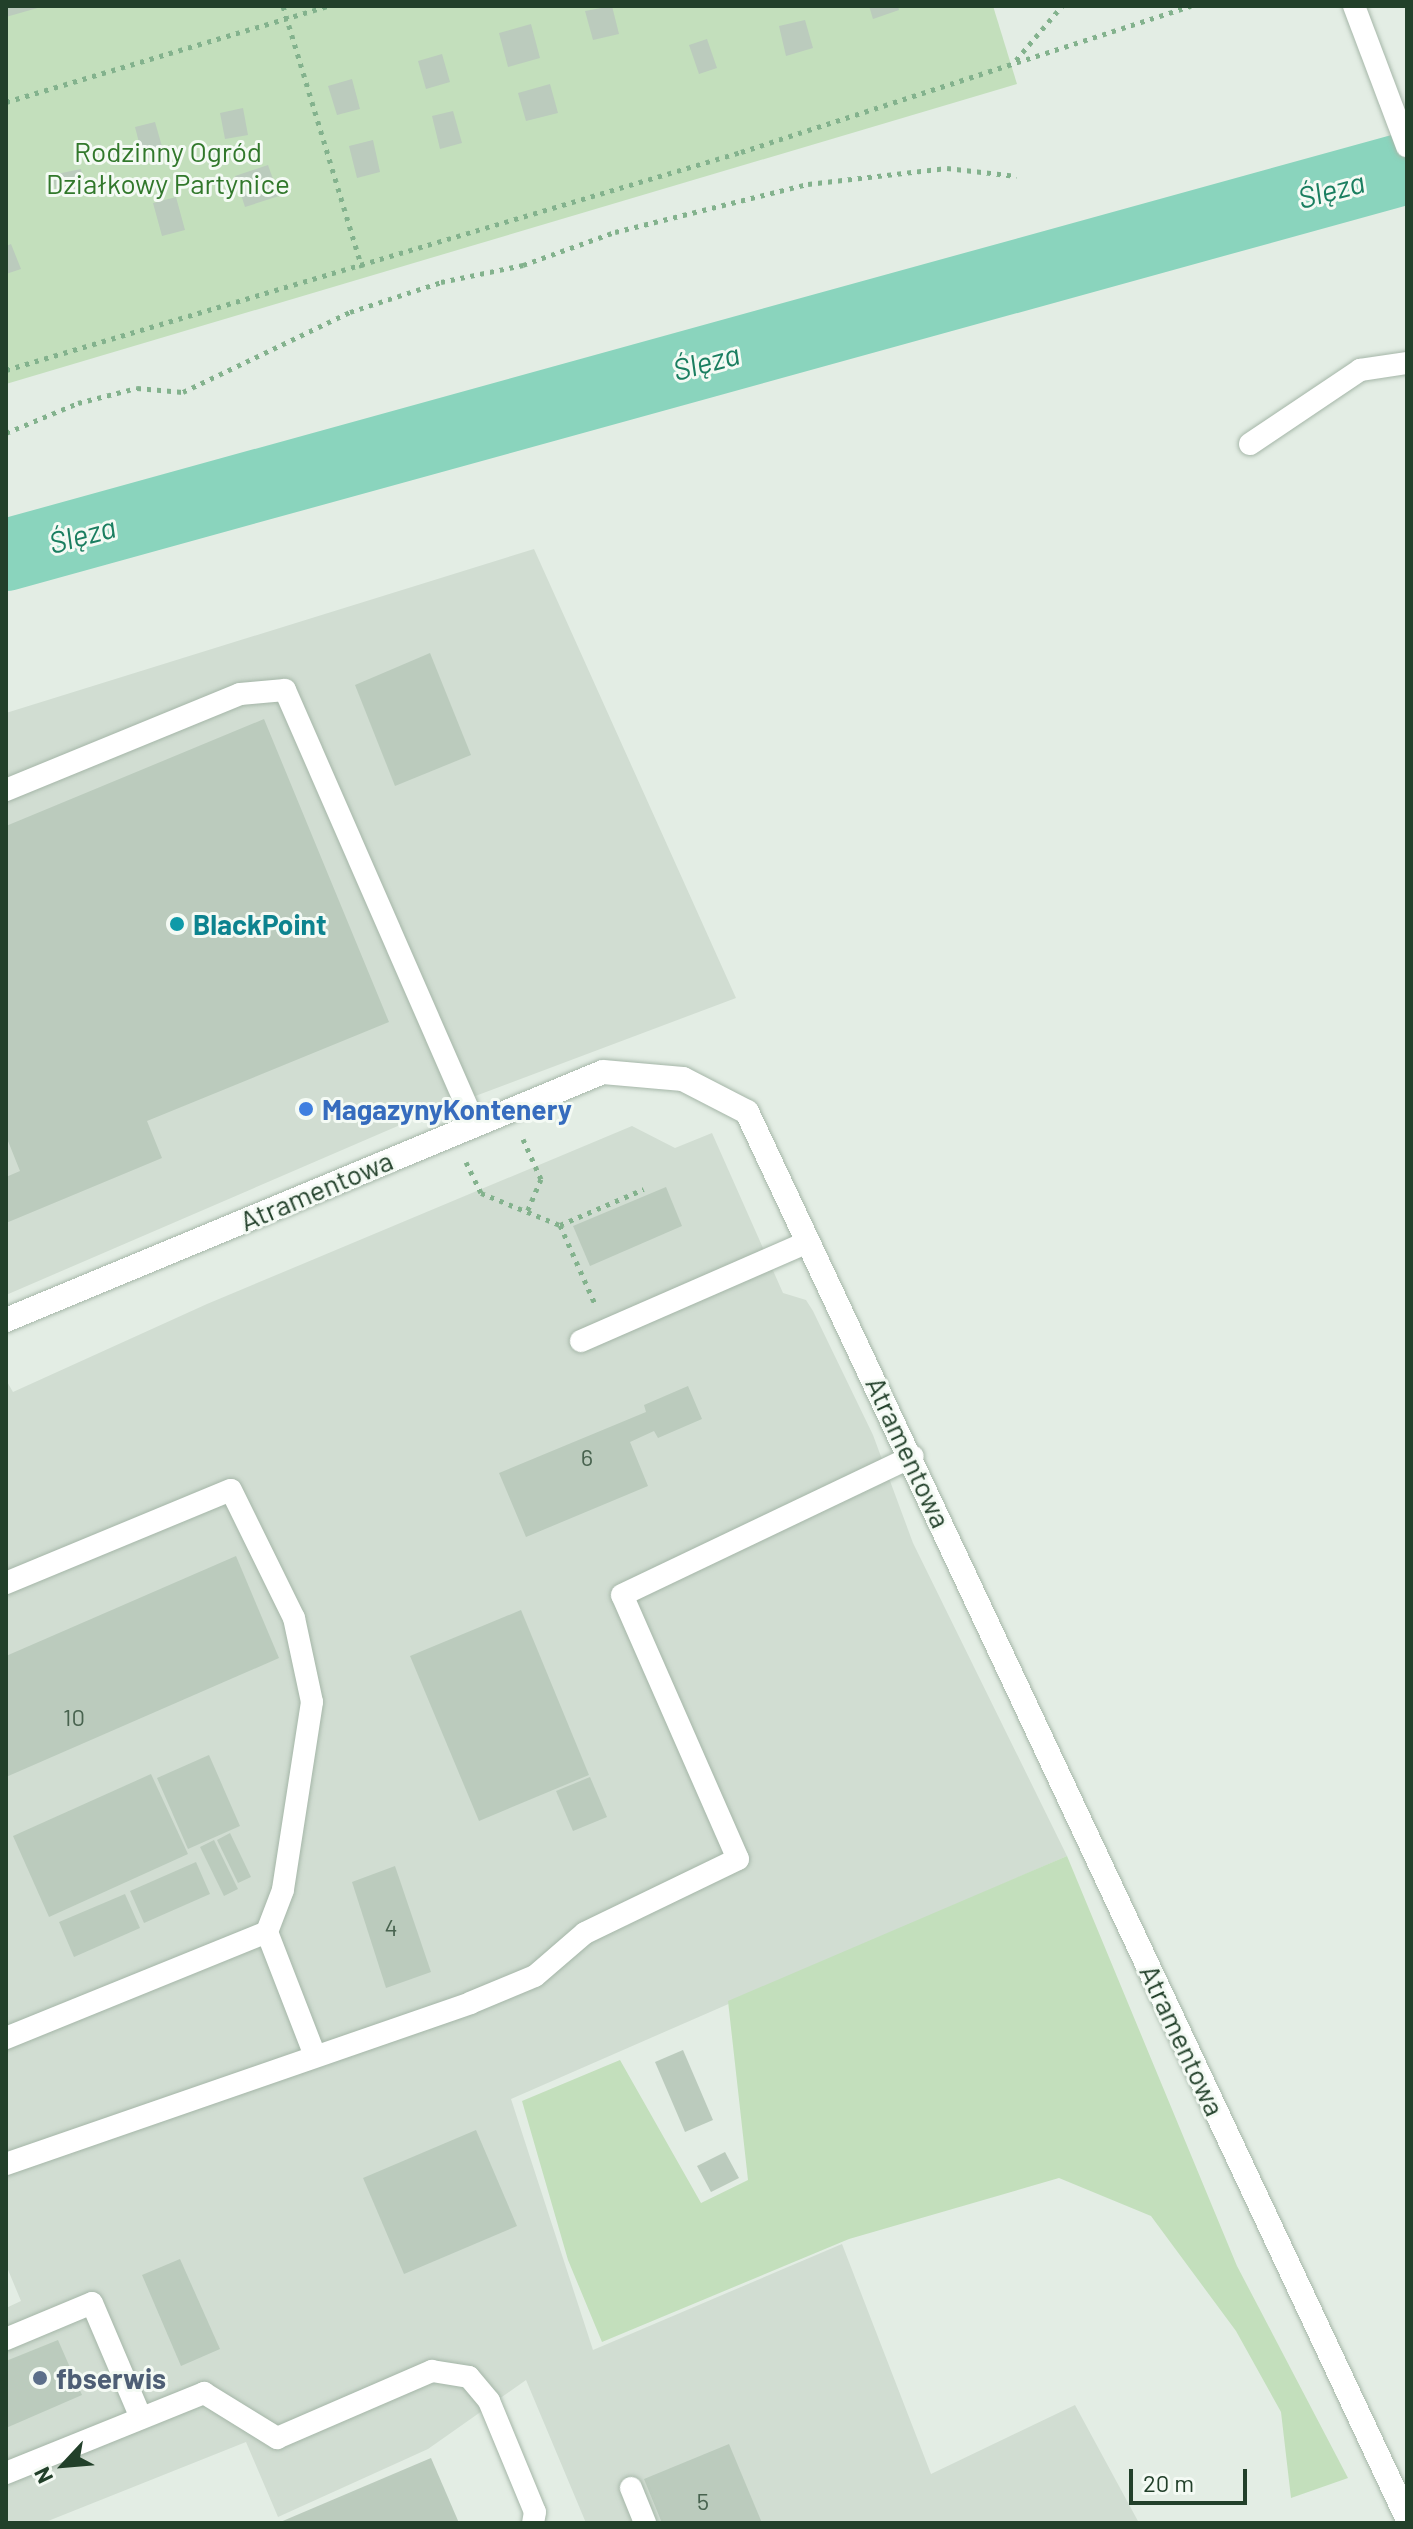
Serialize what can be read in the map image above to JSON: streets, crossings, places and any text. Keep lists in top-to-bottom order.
{
  "streets": {
    "street": ["Atramentowa"]
  },
  "water": ["Ślęza"],
  "parks": ["Rodzinny Ogród Działkowy Partynice"],
  "places": ["BlackPoint", "MagazynyKontenery", "fbserwis"],
  "house_numbers": [
    "6",
    "10",
    "4",
    "5"
  ],
  "scale_bar": "20 m",
  "north": "bottom left"
}
